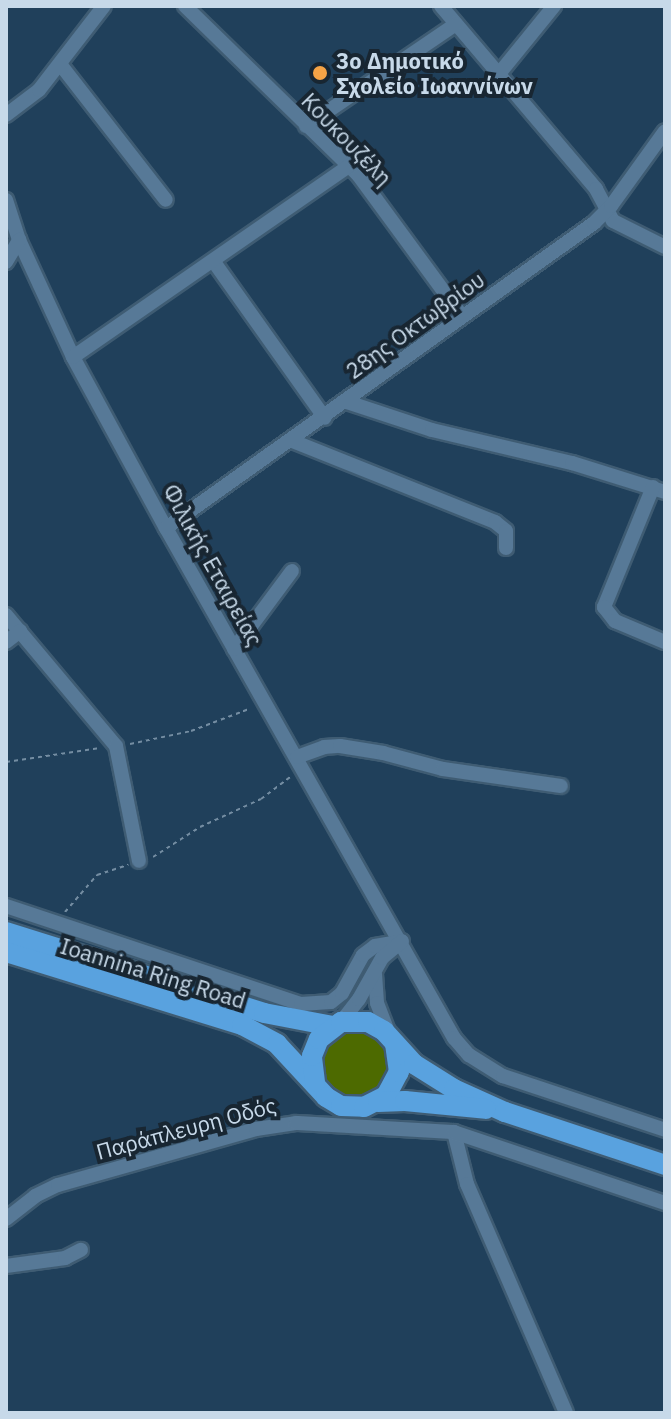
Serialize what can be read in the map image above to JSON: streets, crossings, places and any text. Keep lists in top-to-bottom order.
{
  "streets": {
    "highway": ["Ioannina Ring Road"],
    "street": [
      "Κουκουζέλη",
      "28ης Οκτωβρίου",
      "Φιλικής Εταιρείας",
      "Παράπλευρη Οδός"
    ]
  },
  "crossings": [
    ["Κουκουζέλη", "28ης Οκτωβρίου"],
    ["28ης Οκτωβρίου", "Φιλικής Εταιρείας"],
    ["Ioannina Ring Road", "Παράπλευρη Οδός"]
  ],
  "places": ["3ο Δημοτικό Σχολείο Ιωαννίνων"]
}
